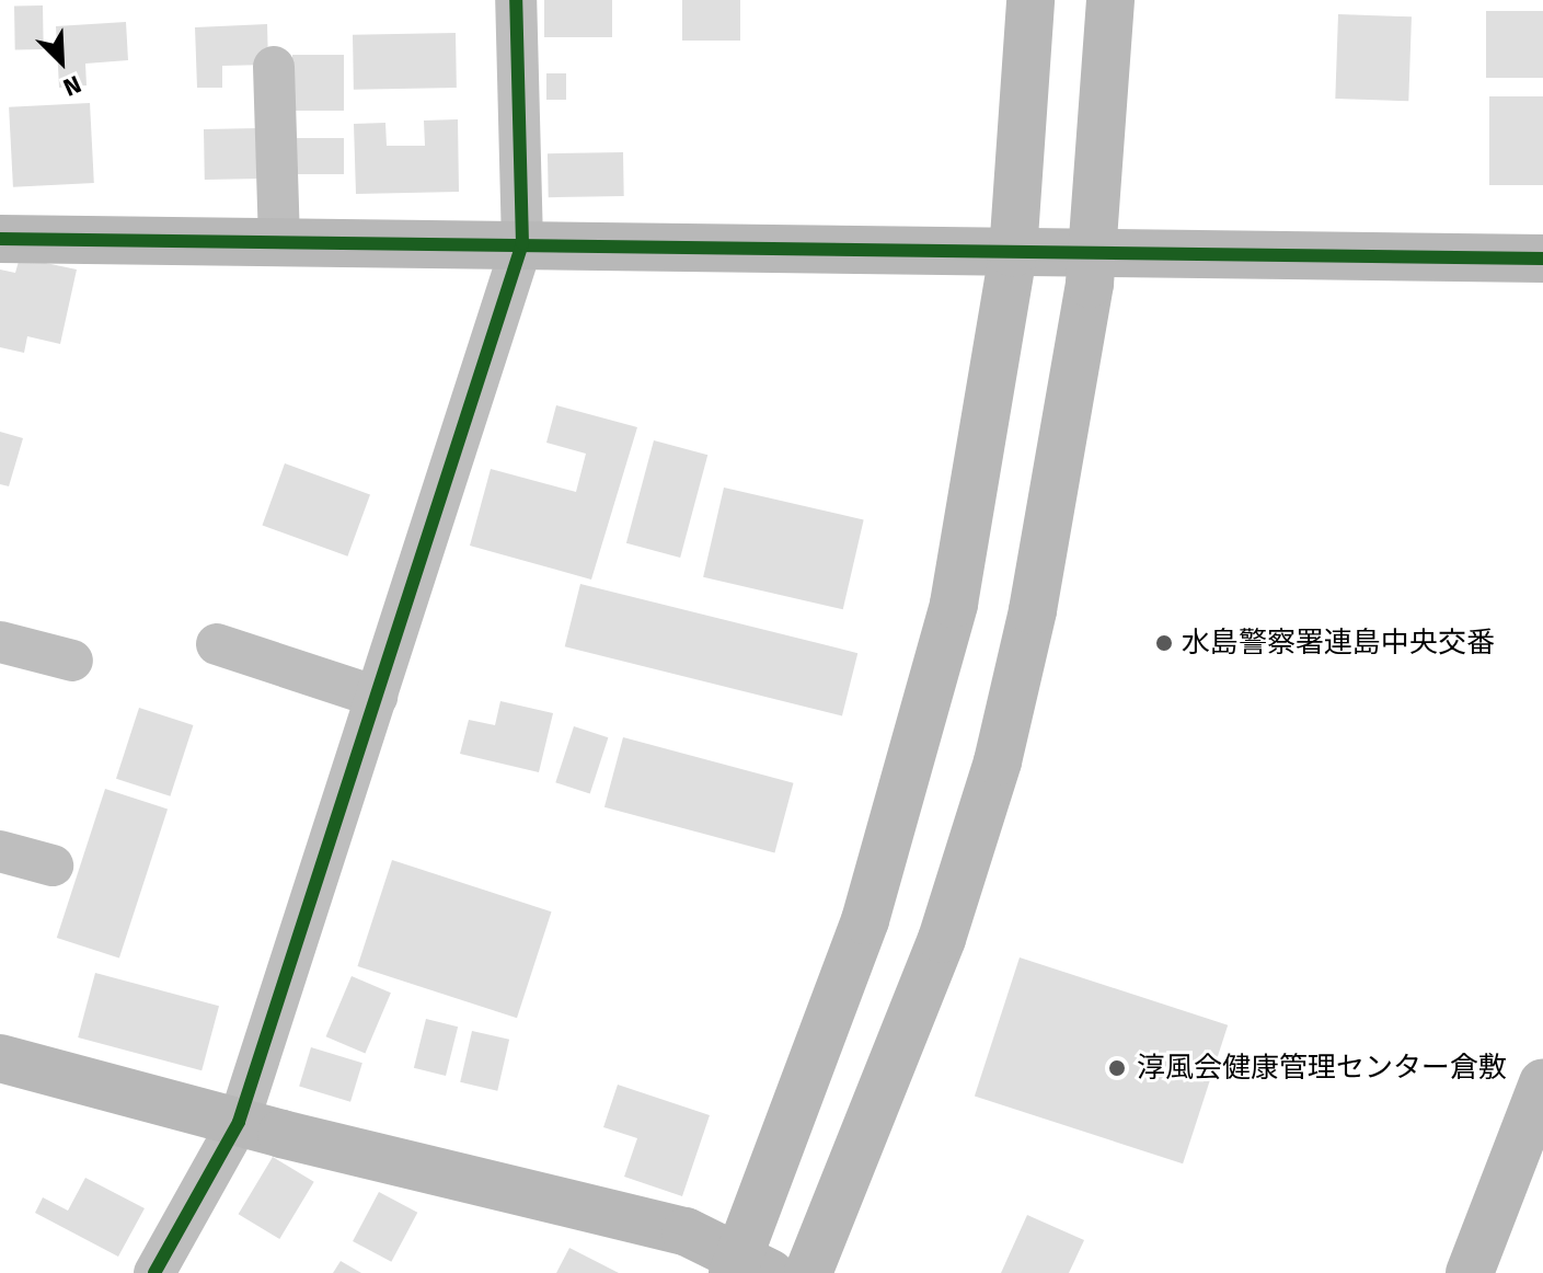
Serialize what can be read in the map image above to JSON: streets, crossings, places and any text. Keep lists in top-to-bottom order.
{
  "places": ["水島警察署連島中央交番", "淳風会健康管理センター倉敷"],
  "north": "bottom right"
}
